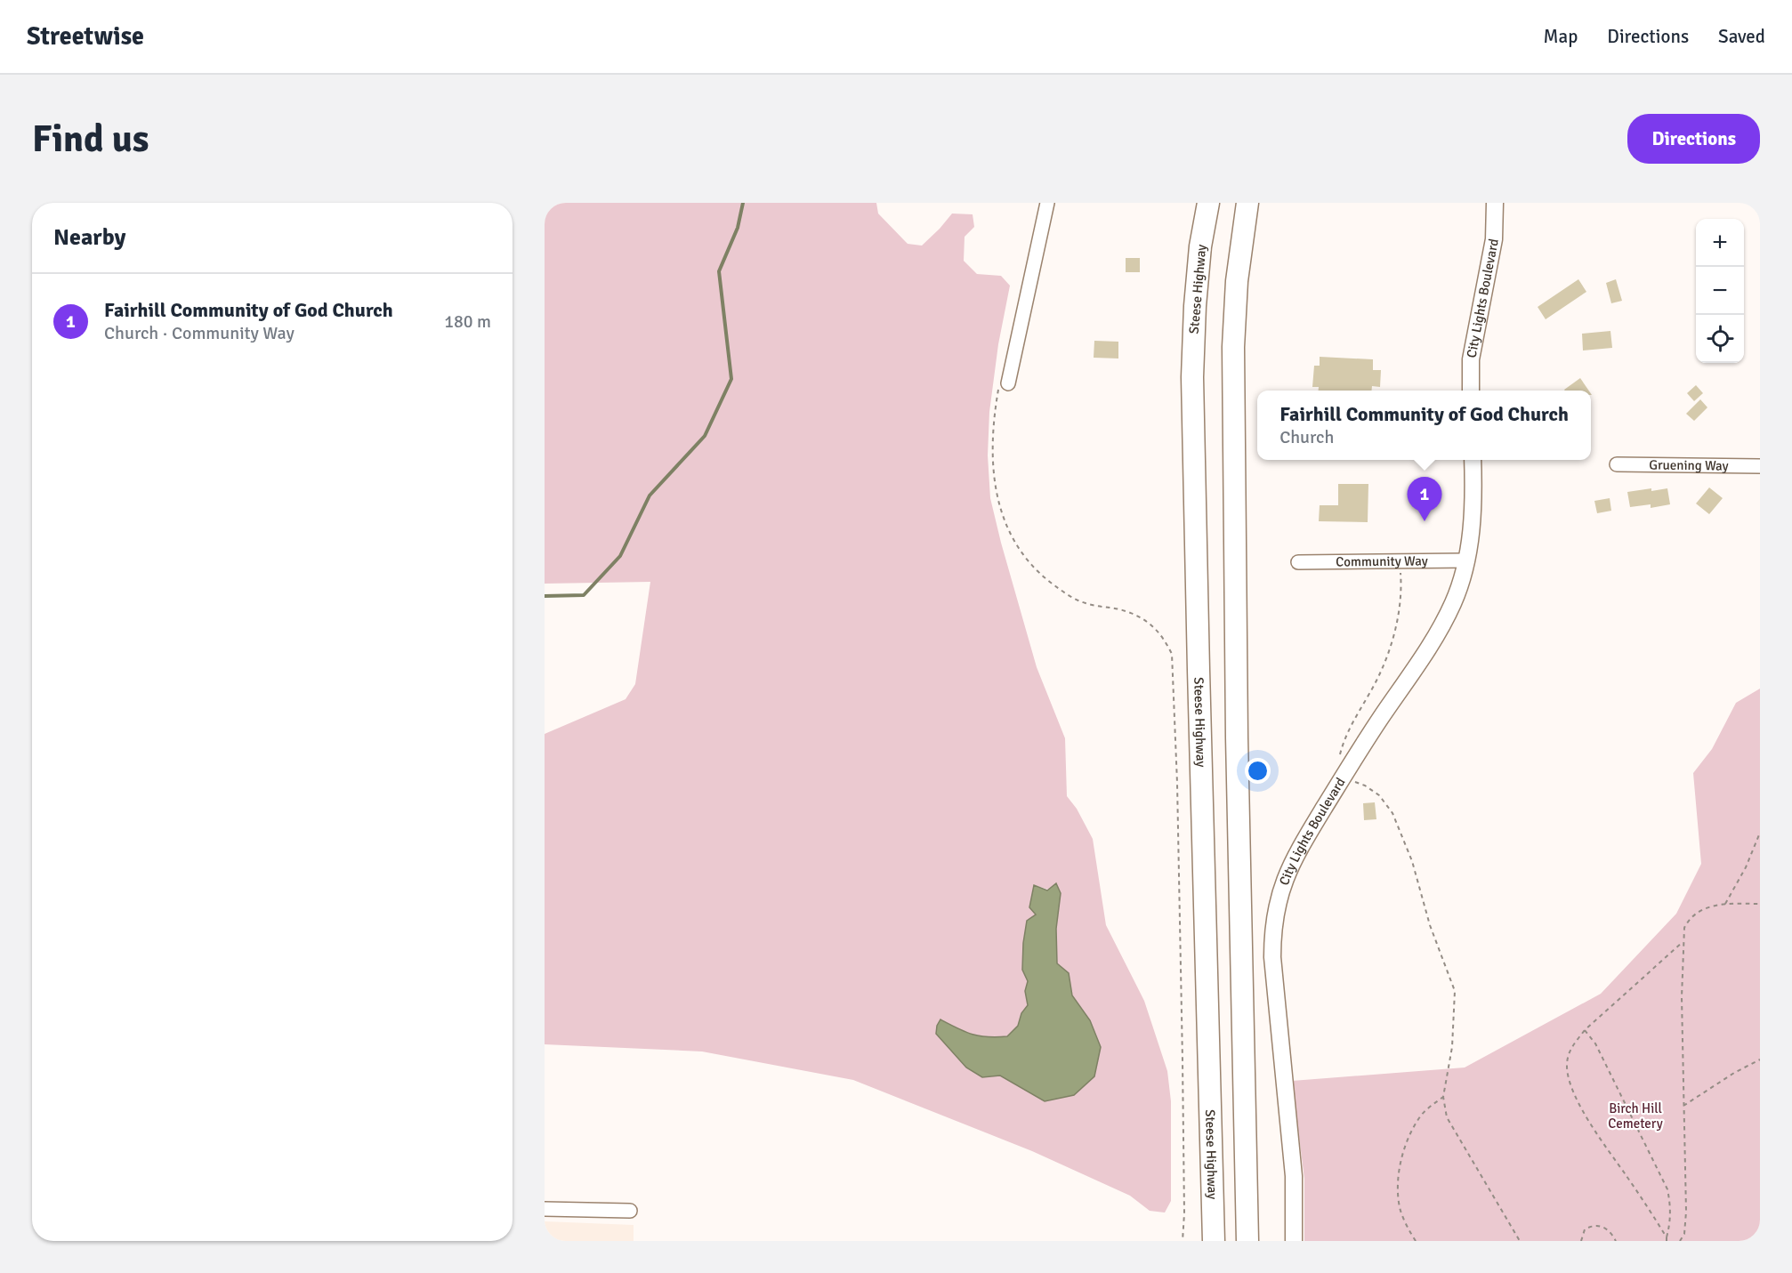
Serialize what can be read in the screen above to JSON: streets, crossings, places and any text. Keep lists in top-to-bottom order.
{
  "streets": {
    "highway": ["Steese Highway"],
    "street": ["City Lights Boulevard", "Gruening Way", "Community Way"]
  },
  "crossings": [
    ["City Lights Boulevard", "Community Way"]
  ],
  "parks": ["Birch Hill Cemetery"],
  "page": {
    "header": "Streetwise",
    "nav": ["Map", "Directions", "Saved"],
    "buttons": "Directions",
    "title": "Find us",
    "heading": "Nearby",
    "map_buttons": ["+", "−"],
    "list": [
      {
        "mark": "1",
        "name": "Fairhill Community of God Church",
        "note": "Church · Community Way",
        "value": "180 m"
      }
    ],
    "popup": ["Fairhill Community of God Church", "Church"],
    "pins": "1"
  }
}
